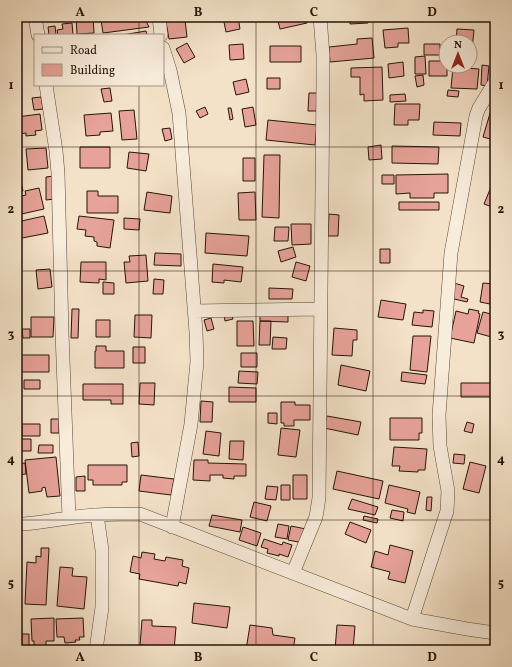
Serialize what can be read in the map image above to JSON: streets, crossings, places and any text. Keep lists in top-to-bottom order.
{
  "legend": ["Road", "Building"],
  "north": "top",
  "grid": {
    "columns": [
      "A",
      "B",
      "C",
      "D"
    ],
    "rows": [
      "1",
      "2",
      "3",
      "4",
      "5"
    ]
  }
}
